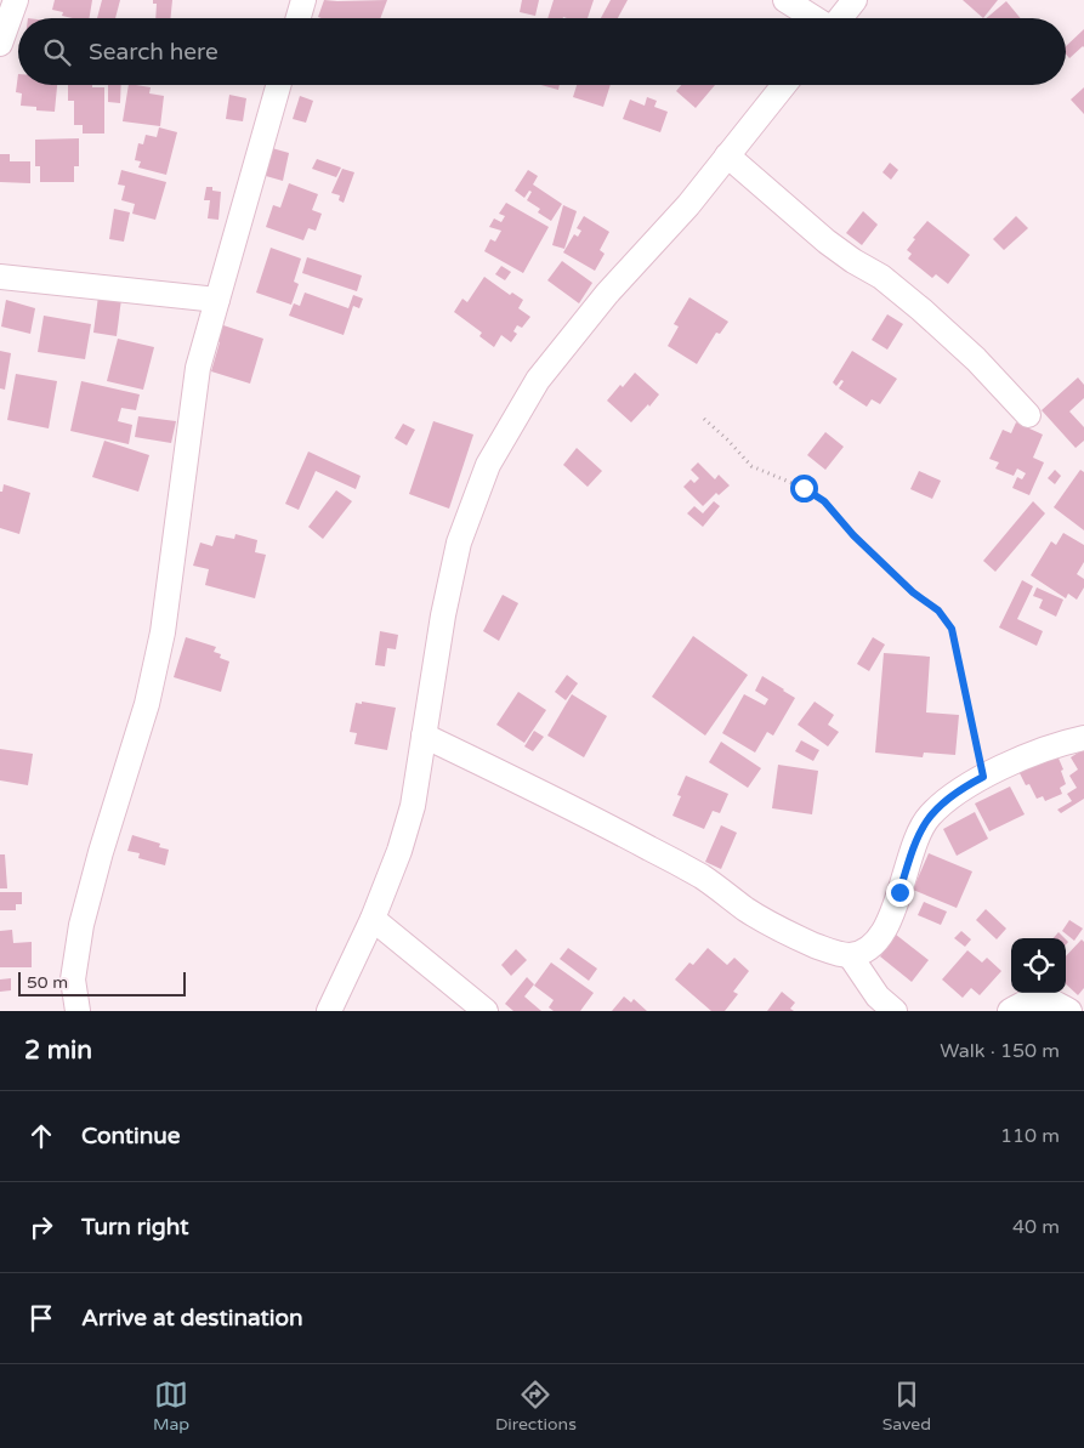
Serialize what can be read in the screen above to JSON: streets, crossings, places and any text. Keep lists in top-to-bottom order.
{
  "scale_bar": "50 m",
  "page": {
    "search": "Search here",
    "scale": "50 m",
    "heading": ["2 min", "Walk · 150 m"],
    "list": [
      ["Continue", "110 m"],
      ["Turn right", "40 m"],
      "Arrive at destination"
    ],
    "nav": ["Map", "Directions", "Saved"]
  }
}
